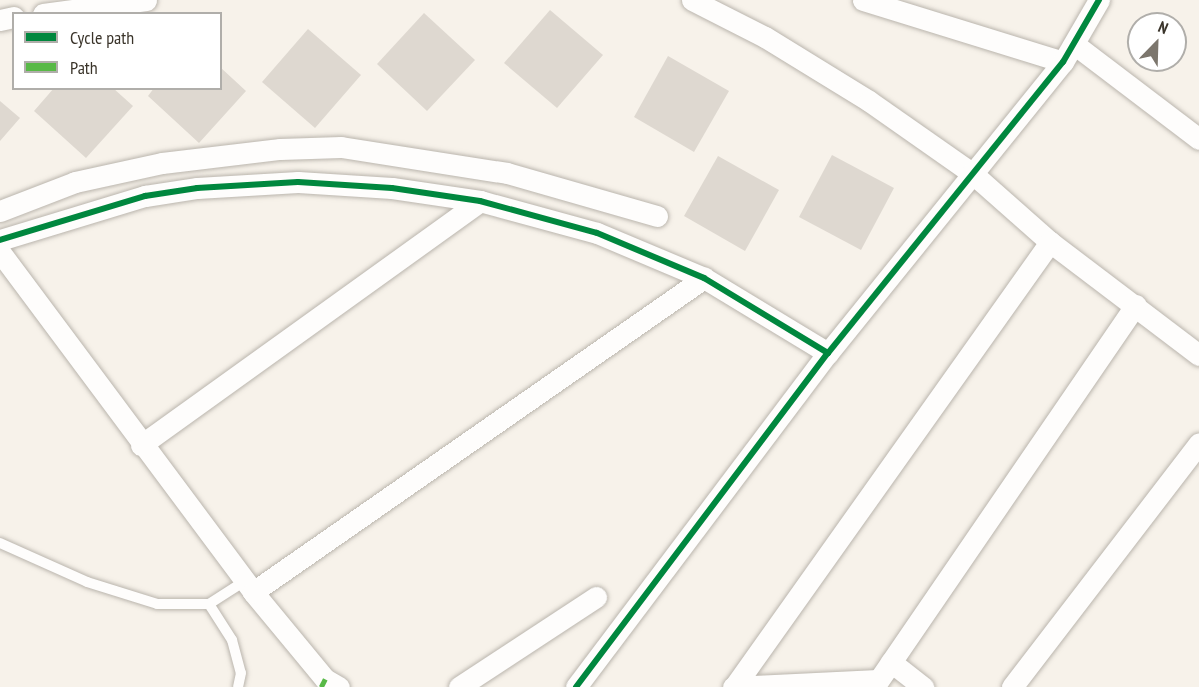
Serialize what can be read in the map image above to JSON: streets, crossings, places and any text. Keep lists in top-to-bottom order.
{
  "legend": ["Cycle path", "Path"],
  "north": "top right"
}
